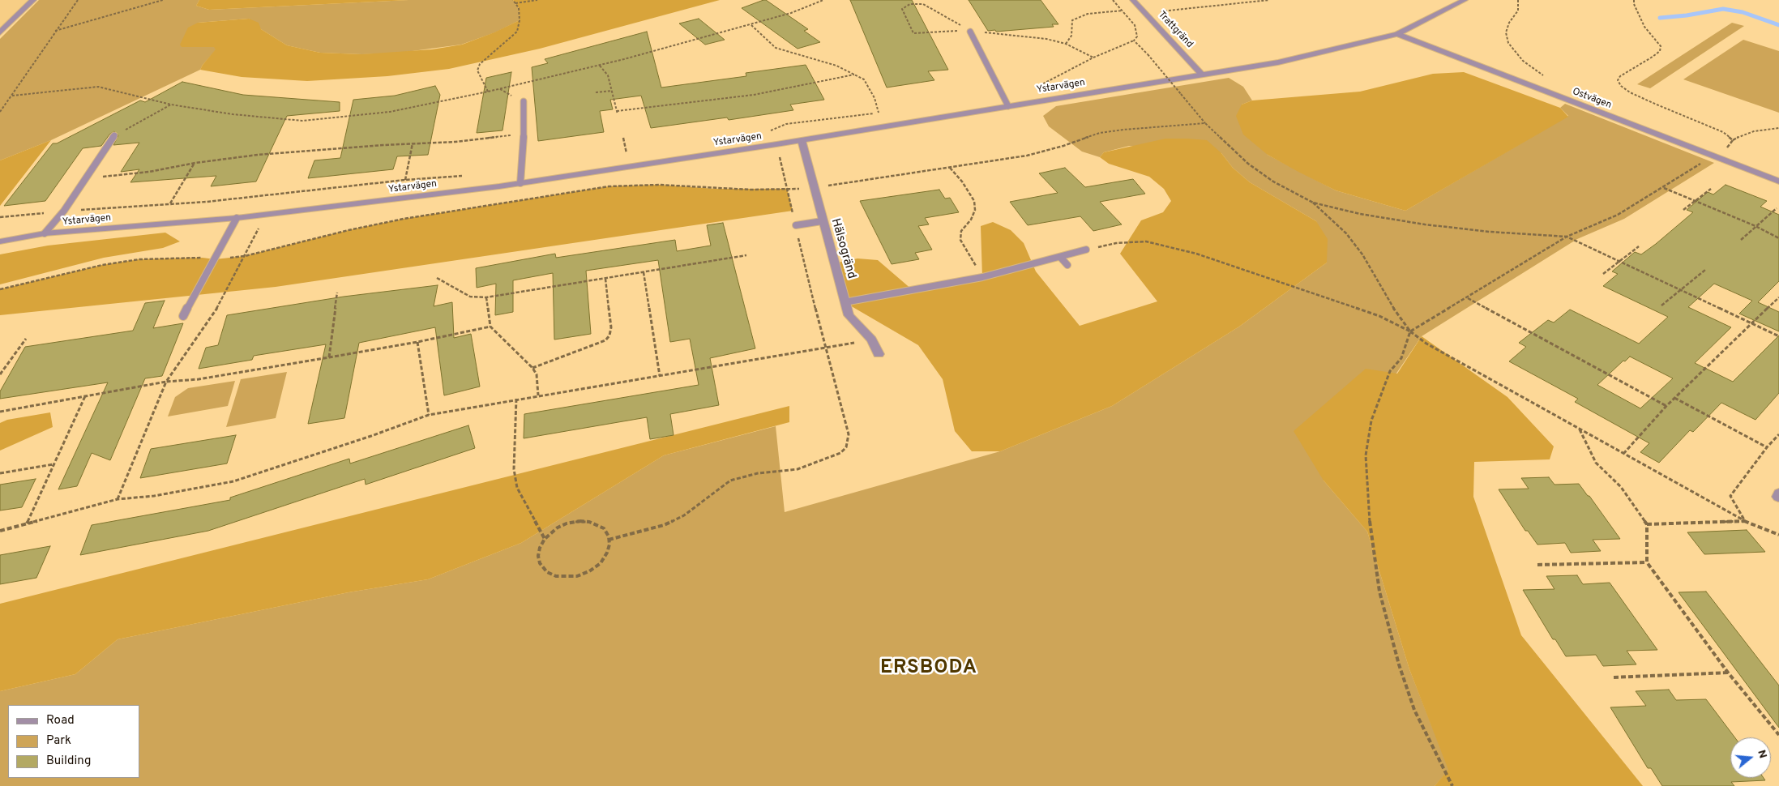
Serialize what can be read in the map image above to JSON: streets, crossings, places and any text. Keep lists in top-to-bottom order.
{
  "streets": {
    "street": [
      "Trattgränd",
      "Ystarvägen",
      "Ostvägen",
      "Hälsogränd"
    ]
  },
  "crossings": [
    ["Trattgränd", "Ystarvägen"],
    ["Ystarvägen", "Ostvägen"],
    ["Ystarvägen", "Hälsogränd"]
  ],
  "districts": ["ERSBODA"],
  "legend": ["Road", "Park", "Building"],
  "north": "right"
}
